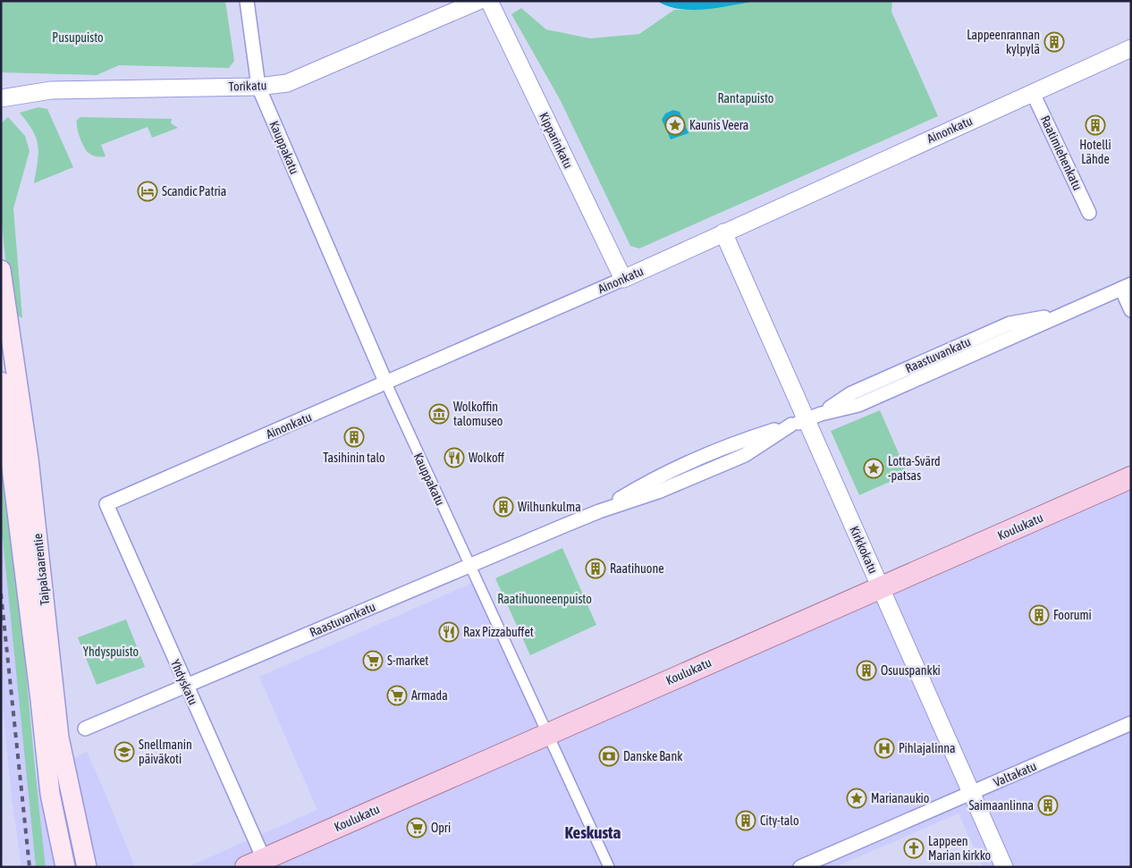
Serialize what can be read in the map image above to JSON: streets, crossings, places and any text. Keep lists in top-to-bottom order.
{
  "streets": {
    "main road": ["Koulukatu", "Taipalsaarentie"],
    "street": [
      "Torikatu",
      "Ainonkatu",
      "Kipparinkatu",
      "Kauppakatu",
      "Raatimiehenkatu",
      "Raastuvankatu",
      "Kirkkokatu",
      "Yhdyskatu",
      "Valtakatu"
    ]
  },
  "crossings": [
    ["Torikatu", "Kauppakatu"],
    ["Ainonkatu", "Kipparinkatu"],
    ["Ainonkatu", "Kauppakatu"],
    ["Ainonkatu", "Raatimiehenkatu"],
    ["Ainonkatu", "Kirkkokatu"],
    ["Ainonkatu", "Yhdyskatu"],
    ["Kauppakatu", "Raastuvankatu"],
    ["Kauppakatu", "Koulukatu"],
    ["Raastuvankatu", "Kirkkokatu"],
    ["Raastuvankatu", "Yhdyskatu"],
    ["Koulukatu", "Kirkkokatu"],
    ["Koulukatu", "Yhdyskatu"],
    ["Kirkkokatu", "Valtakatu"]
  ],
  "districts": ["Keskusta"],
  "parks": [
    "Pusupuisto",
    "Rantapuisto",
    "Raatihuoneenpuisto",
    "Yhdyspuisto"
  ],
  "places": {
    "building": [
      "Lappeenrannan kylpylä",
      "Hotelli Lähde",
      "Tasihinin talo",
      "Wilhunkulma",
      "Raatihuone",
      "Foorumi",
      "Osuuspankki",
      "Saimaanlinna",
      "City-talo"
    ],
    "place": ["Kaunis Veera", "Lotta-Svärd -patsas", "Marianaukio"],
    "hotel": ["Scandic Patria"],
    "museum": ["Wolkoffin talomuseo"],
    "restaurant": ["Wolkoff", "Rax Pizzabuffet"],
    "supermarket": ["S-market", "Armada", "Opri"],
    "hospital": ["Pihlajalinna"],
    "school or university": ["Snellmanin päiväkoti"],
    "bank": ["Danske Bank"],
    "church": ["Lappeen Marian kirkko"]
  }
}
